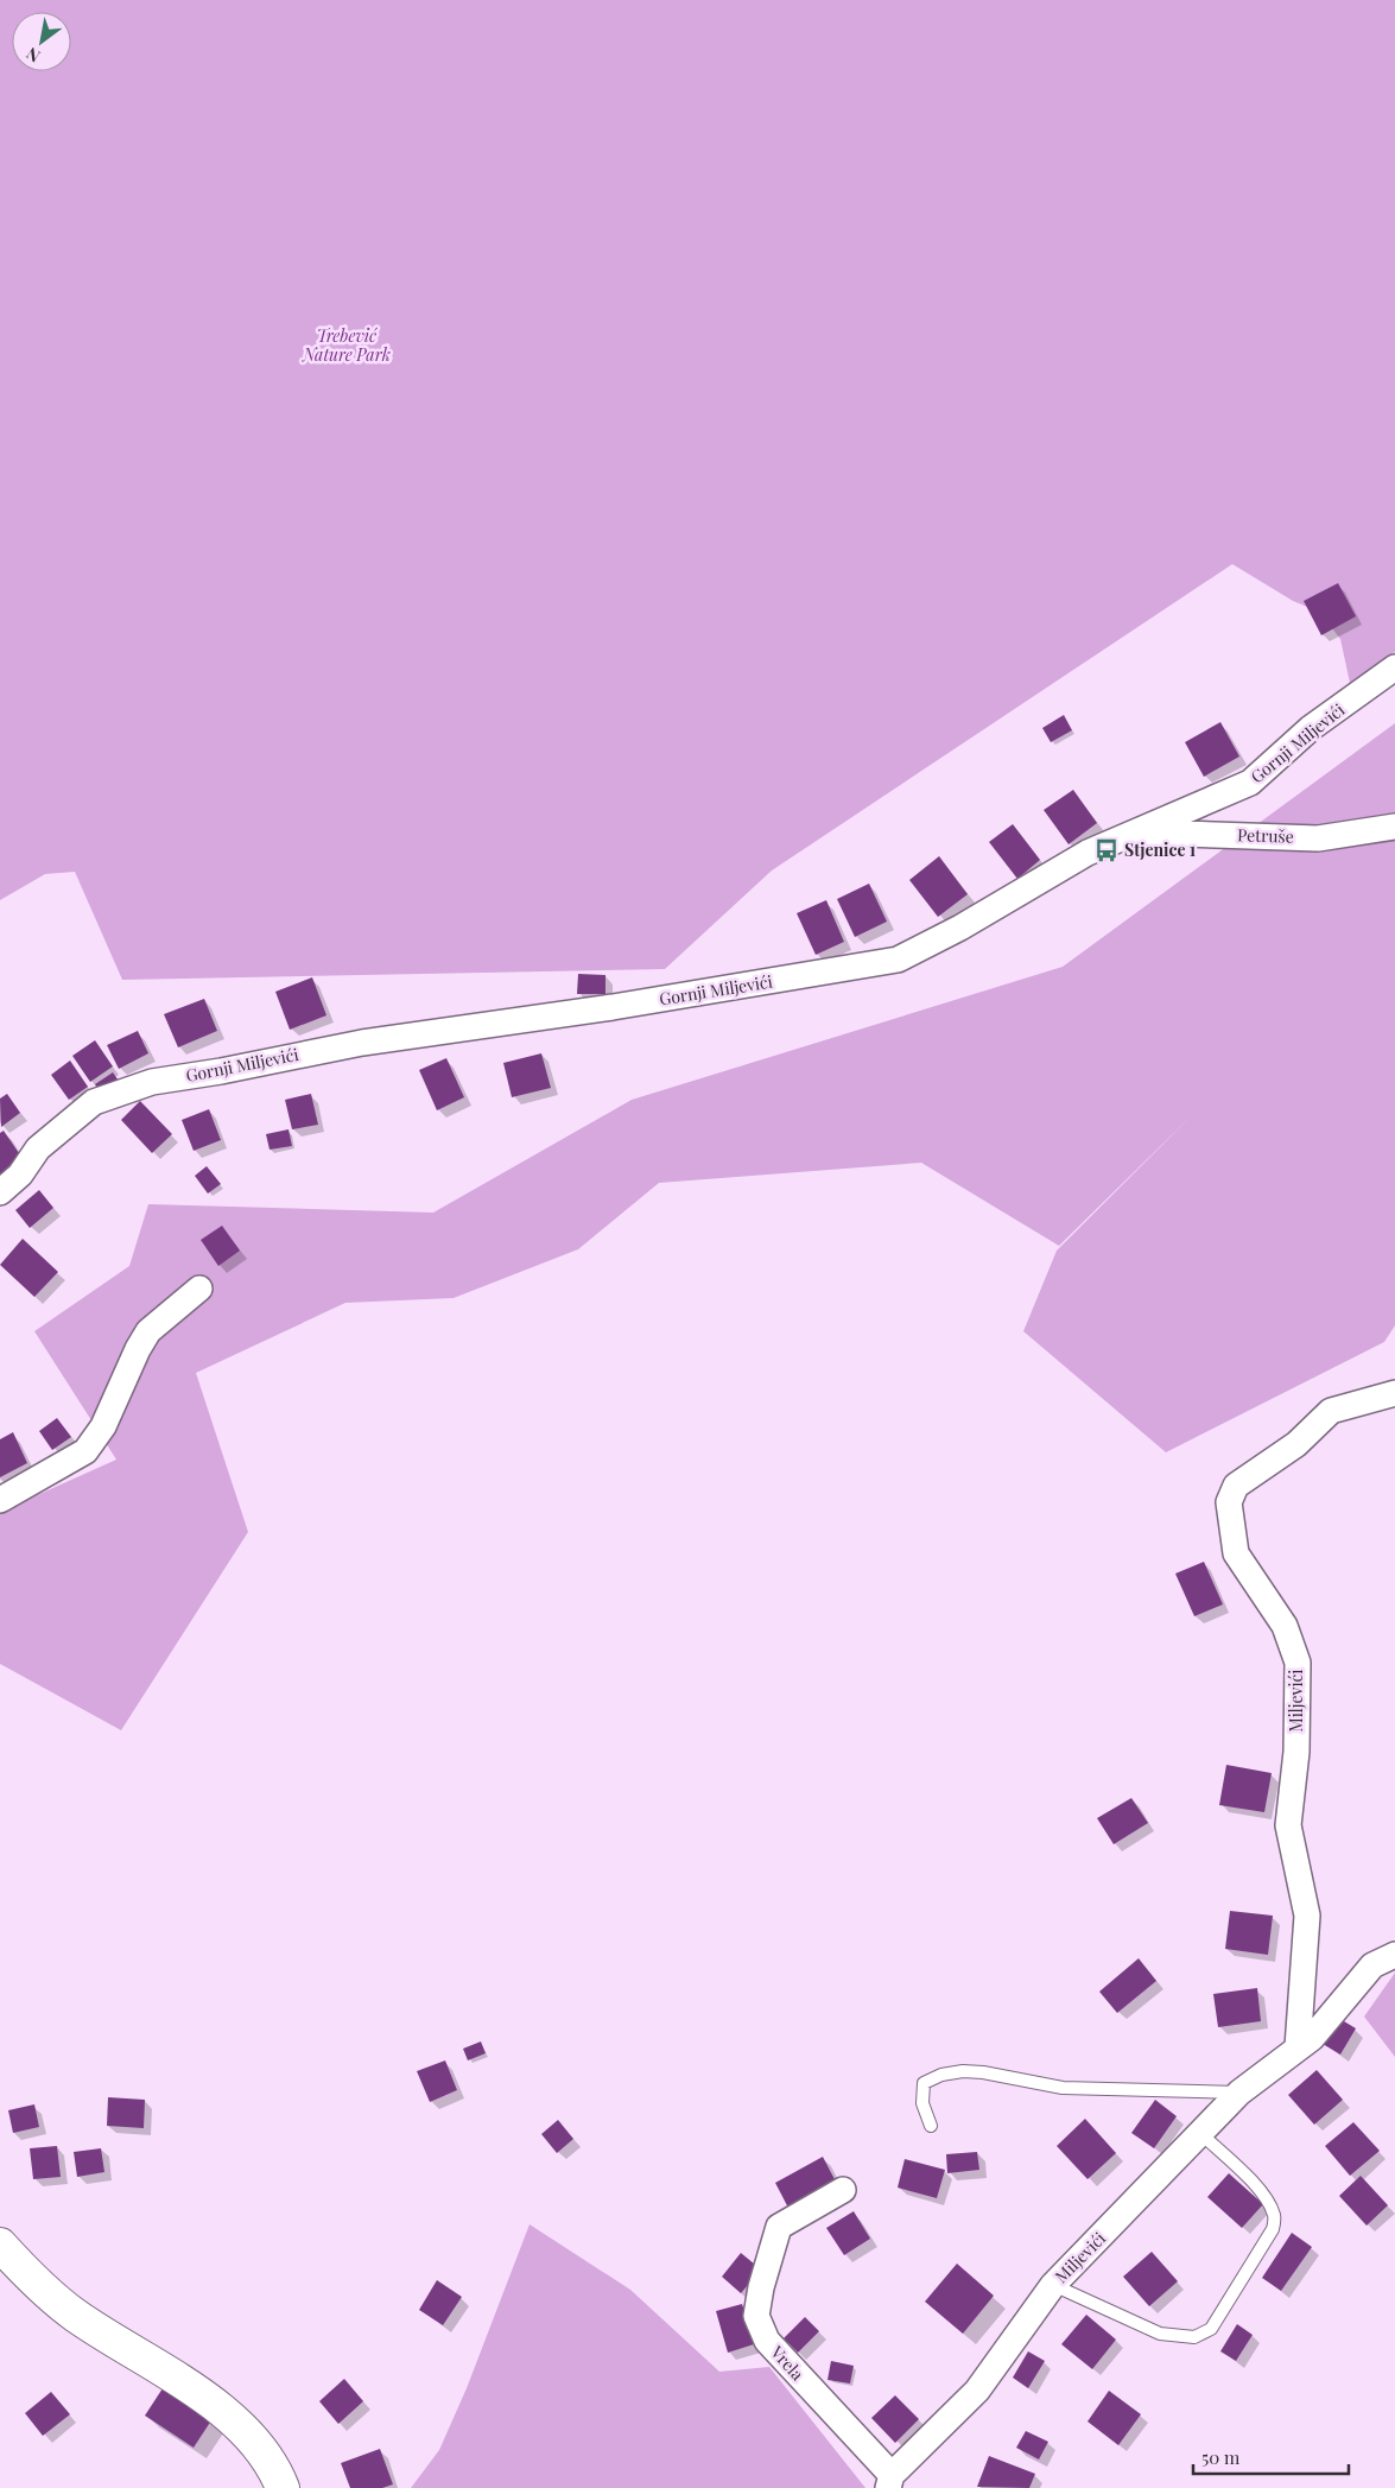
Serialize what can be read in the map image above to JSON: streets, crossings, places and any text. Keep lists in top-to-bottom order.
{
  "streets": {
    "street": [
      "Gornji Miljevići",
      "Petruše",
      "Miljevići",
      "Vrela"
    ]
  },
  "crossings": [
    ["Gornji Miljevići", "Petruše"],
    ["Miljevići", "Vrela"]
  ],
  "parks": ["Trebević Nature Park"],
  "places": {
    "bus stop": ["Stjenice 1"]
  },
  "scale_bar": "50 m",
  "north": "bottom left"
}
